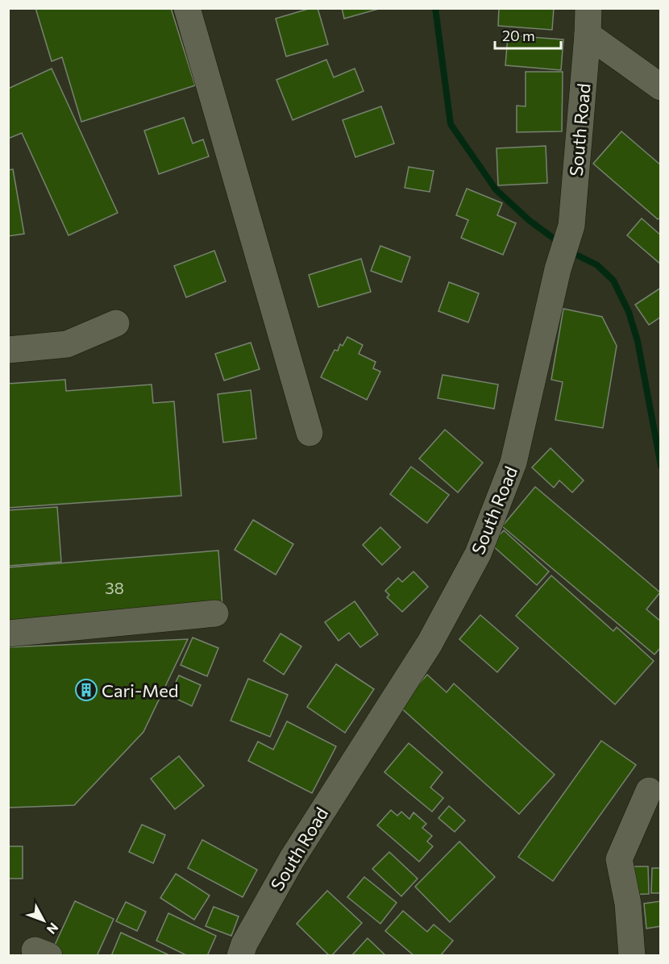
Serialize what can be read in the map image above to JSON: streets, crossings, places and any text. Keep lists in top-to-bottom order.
{
  "streets": {
    "street": ["South Road"]
  },
  "places": {
    "building": ["Cari-Med"]
  },
  "house_numbers": ["38"],
  "scale_bar": "20 m",
  "north": "bottom right"
}
